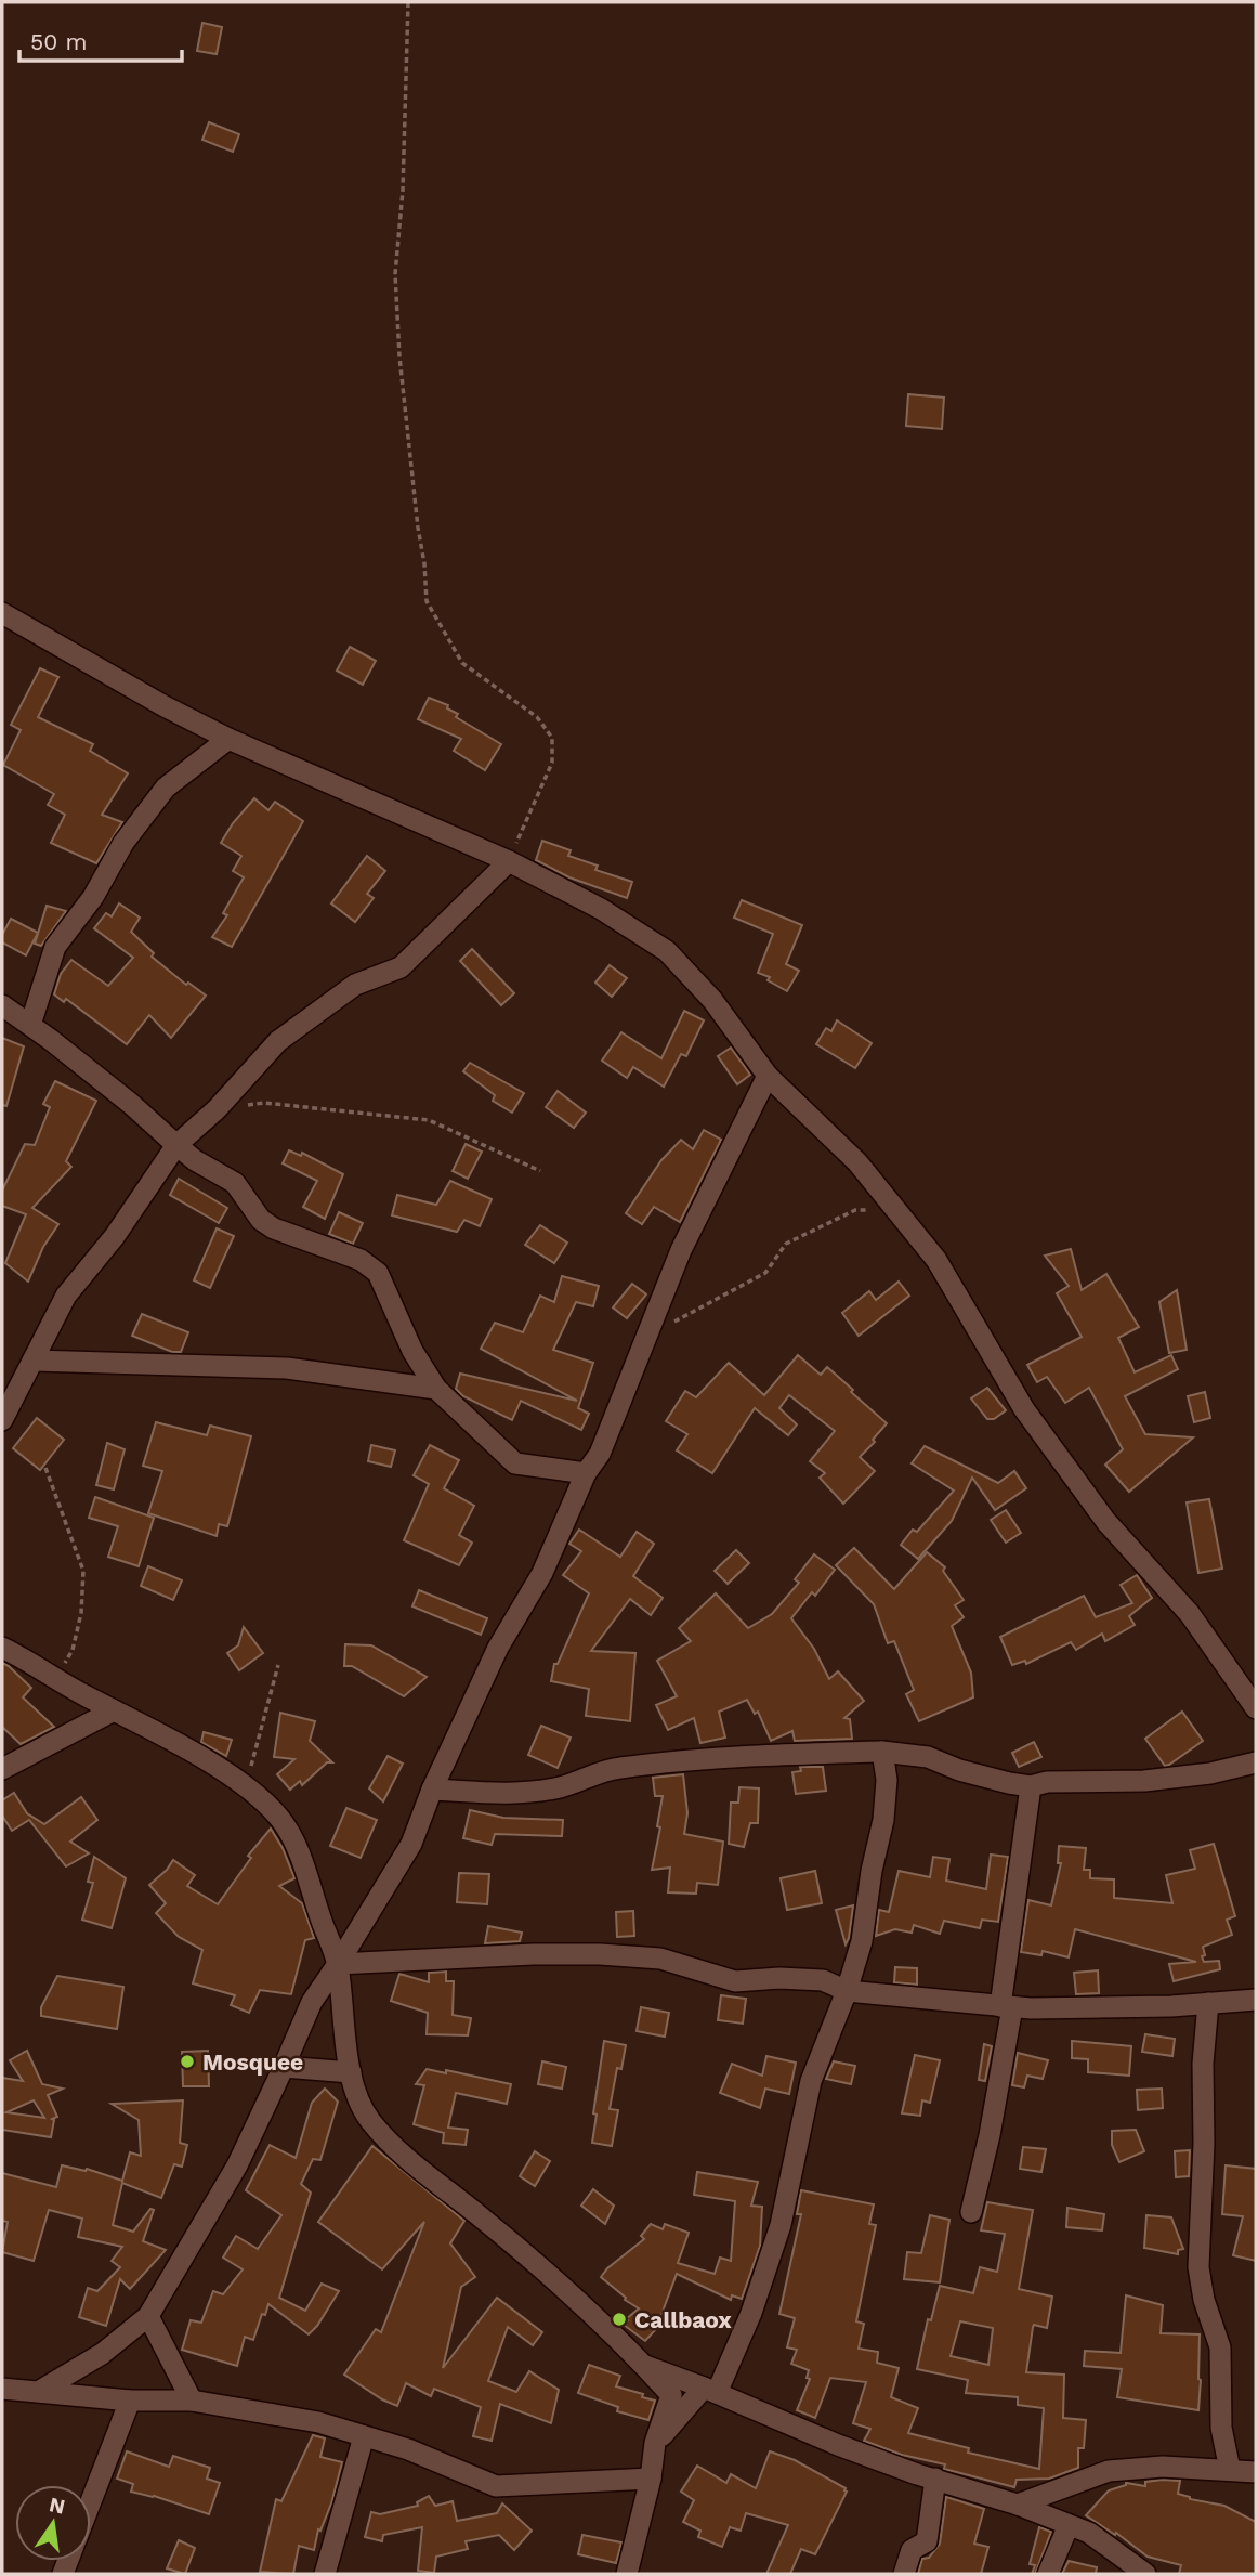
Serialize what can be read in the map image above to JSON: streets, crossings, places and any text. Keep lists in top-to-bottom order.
{
  "places": ["Mosquee", "Callbaox"],
  "scale_bar": "50 m",
  "north": "top"
}
